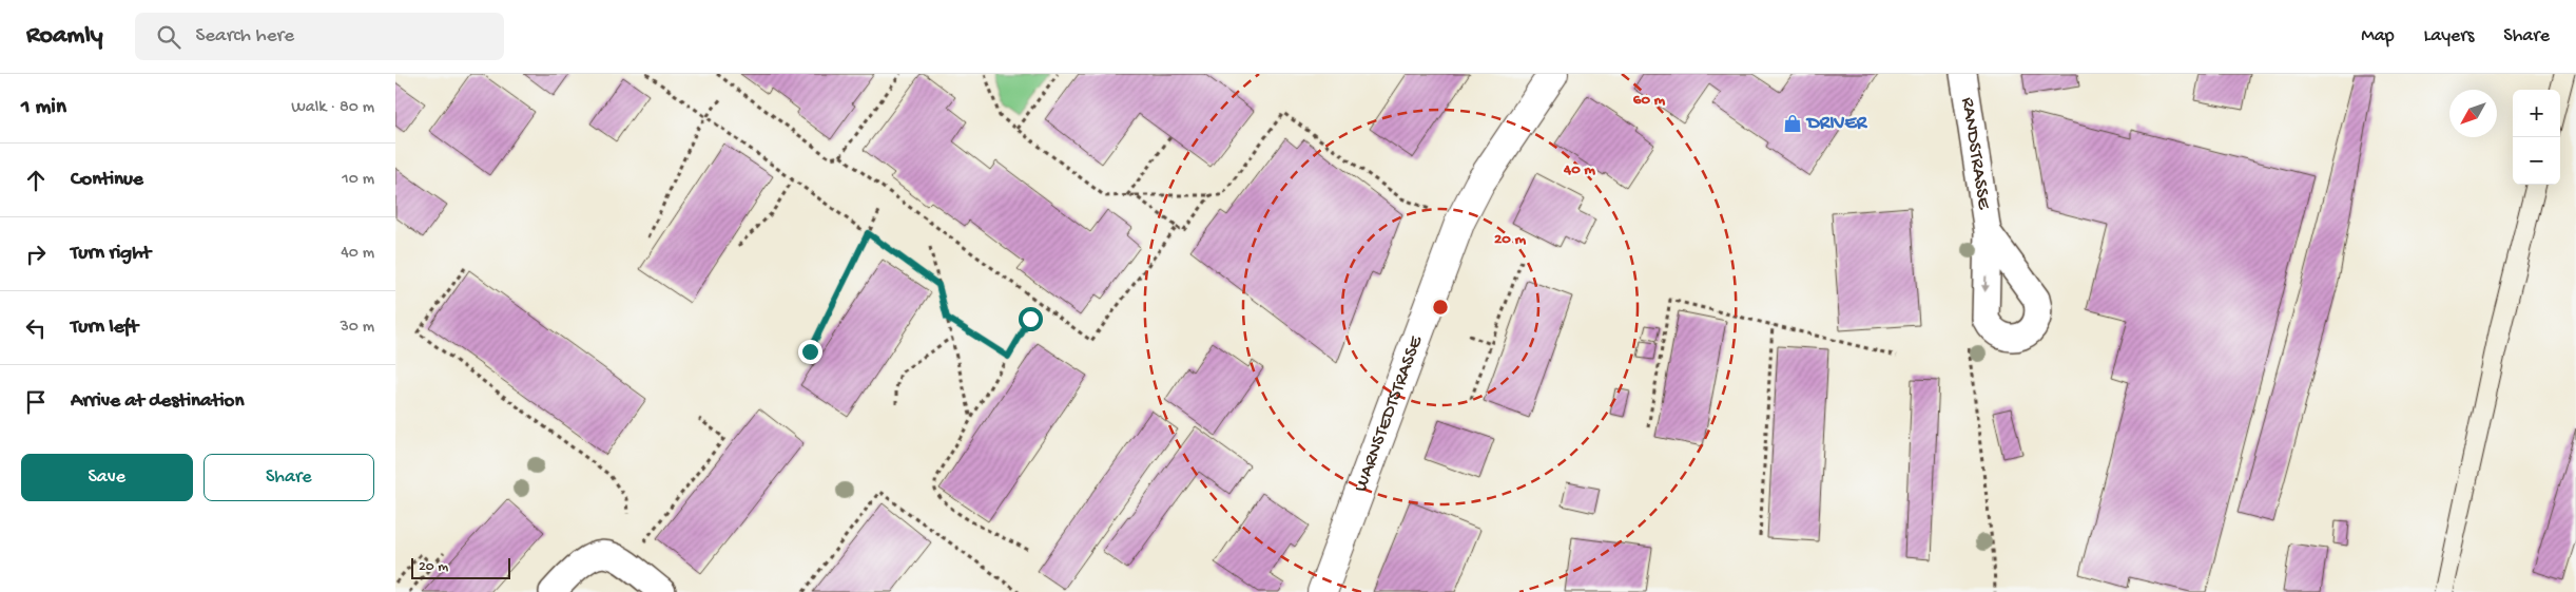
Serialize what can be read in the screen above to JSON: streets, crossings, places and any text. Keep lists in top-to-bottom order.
{
  "streets": {
    "street": ["RANDSTRASSE", "WARNSTEDTSTRASSE"]
  },
  "places": {
    "shop": ["DRIVER"]
  },
  "scale_bar": "20 m",
  "north": "bottom left",
  "page": {
    "header": "Roamly",
    "search": "Search here",
    "nav": ["Map", "Layers", "Share"],
    "heading": ["1 min", "Walk · 80 m"],
    "map_buttons": ["+", "−"],
    "list": [
      ["Continue", "10 m"],
      ["Turn right", "40 m"],
      ["Turn left", "30 m"],
      "Arrive at destination"
    ],
    "buttons": ["Save", "Share"],
    "scale": "20 m"
  },
  "rings": ["60 m", "40 m", "20 m"]
}
